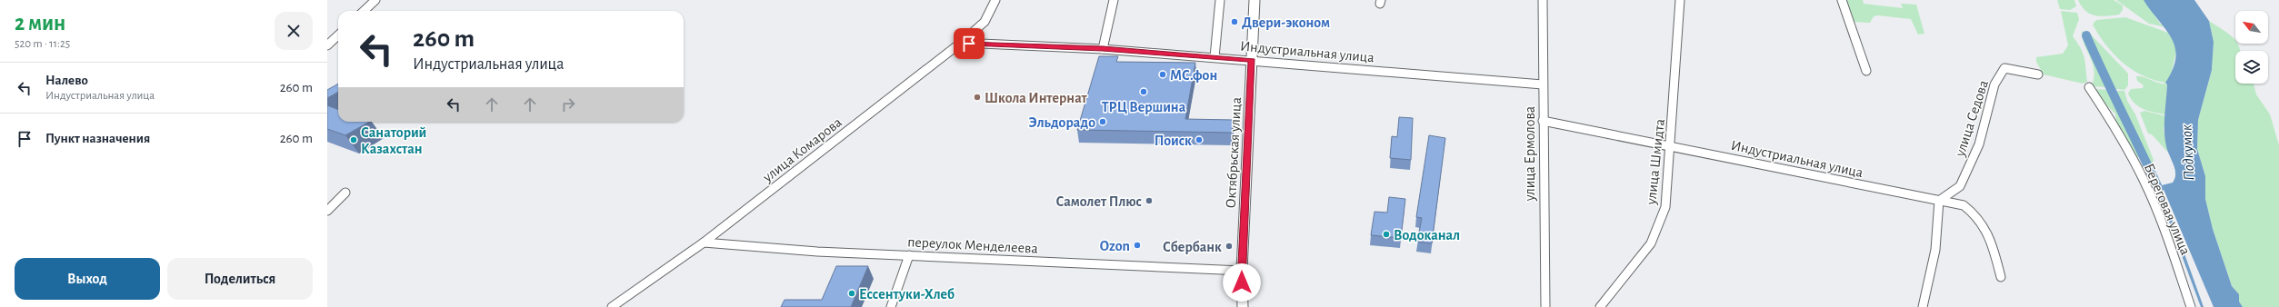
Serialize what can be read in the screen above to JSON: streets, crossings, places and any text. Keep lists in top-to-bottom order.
{
  "streets": {
    "main road": ["Октябрьская улица"],
    "street": [
      "Индустриальная улица",
      "улица Седова",
      "улица Комарова",
      "улица Ермолова",
      "улица Шмидта",
      "Береговая улица",
      "переулок Менделеева"
    ]
  },
  "crossings": [
    ["Индустриальная улица", "улица Седова"],
    ["Индустриальная улица", "улица Комарова"],
    ["Индустриальная улица", "Октябрьская улица"],
    ["Индустриальная улица", "улица Ермолова"],
    ["Индустриальная улица", "улица Шмидта"],
    ["улица Комарова", "переулок Менделеева"],
    ["Октябрьская улица", "переулок Менделеева"]
  ],
  "water": ["Подкумок"],
  "places": [
    "Двери-эконом",
    "МС.фон",
    "ТРЦ Вершина",
    "Школа Интернат",
    "Эльдорадо",
    "Санаторий Казахстан",
    "Поиск",
    "Самолет Плюс",
    "Водоканал",
    "Ozon",
    "Сбербанк",
    "Ессентуки-Хлеб"
  ],
  "north": "top left",
  "page": {
    "heading": ["2 мин", "520 m · 11:25"],
    "turn": ["260 m", "Индустриальная улица"],
    "list": [
      {
        "name": "Налево",
        "note": "Индустриальная улица",
        "value": "260 m"
      },
      {
        "name": "Пункт назначения",
        "value": "260 m"
      }
    ],
    "buttons": ["Выход", "Поделиться"]
  }
}
